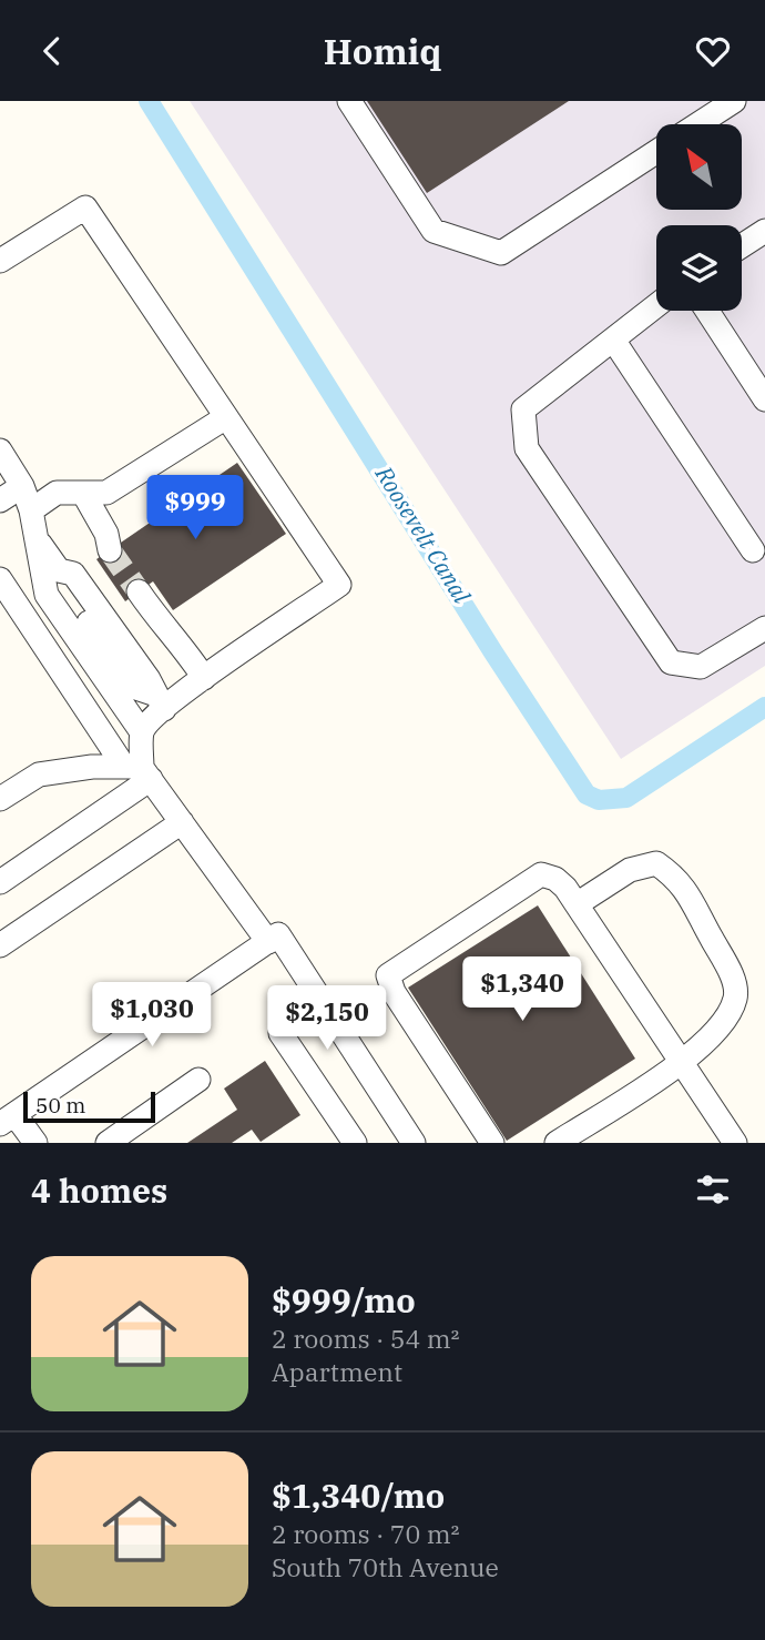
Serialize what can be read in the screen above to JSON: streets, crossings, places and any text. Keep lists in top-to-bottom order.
{
  "water": ["Roosevelt Canal"],
  "scale_bar": "50 m",
  "north": "top left",
  "page": {
    "header": "Homiq",
    "price": [
      "$999",
      "$1,340",
      "$1,030",
      "$2,150"
    ],
    "scale": "50 m",
    "heading": "4 homes",
    "list": [
      {
        "name": "$999/mo",
        "note": "2 rooms · 54 m² · Apartment"
      },
      {
        "name": "$1,340/mo",
        "note": "2 rooms · 70 m² · South 70th Avenue"
      }
    ]
  }
}
